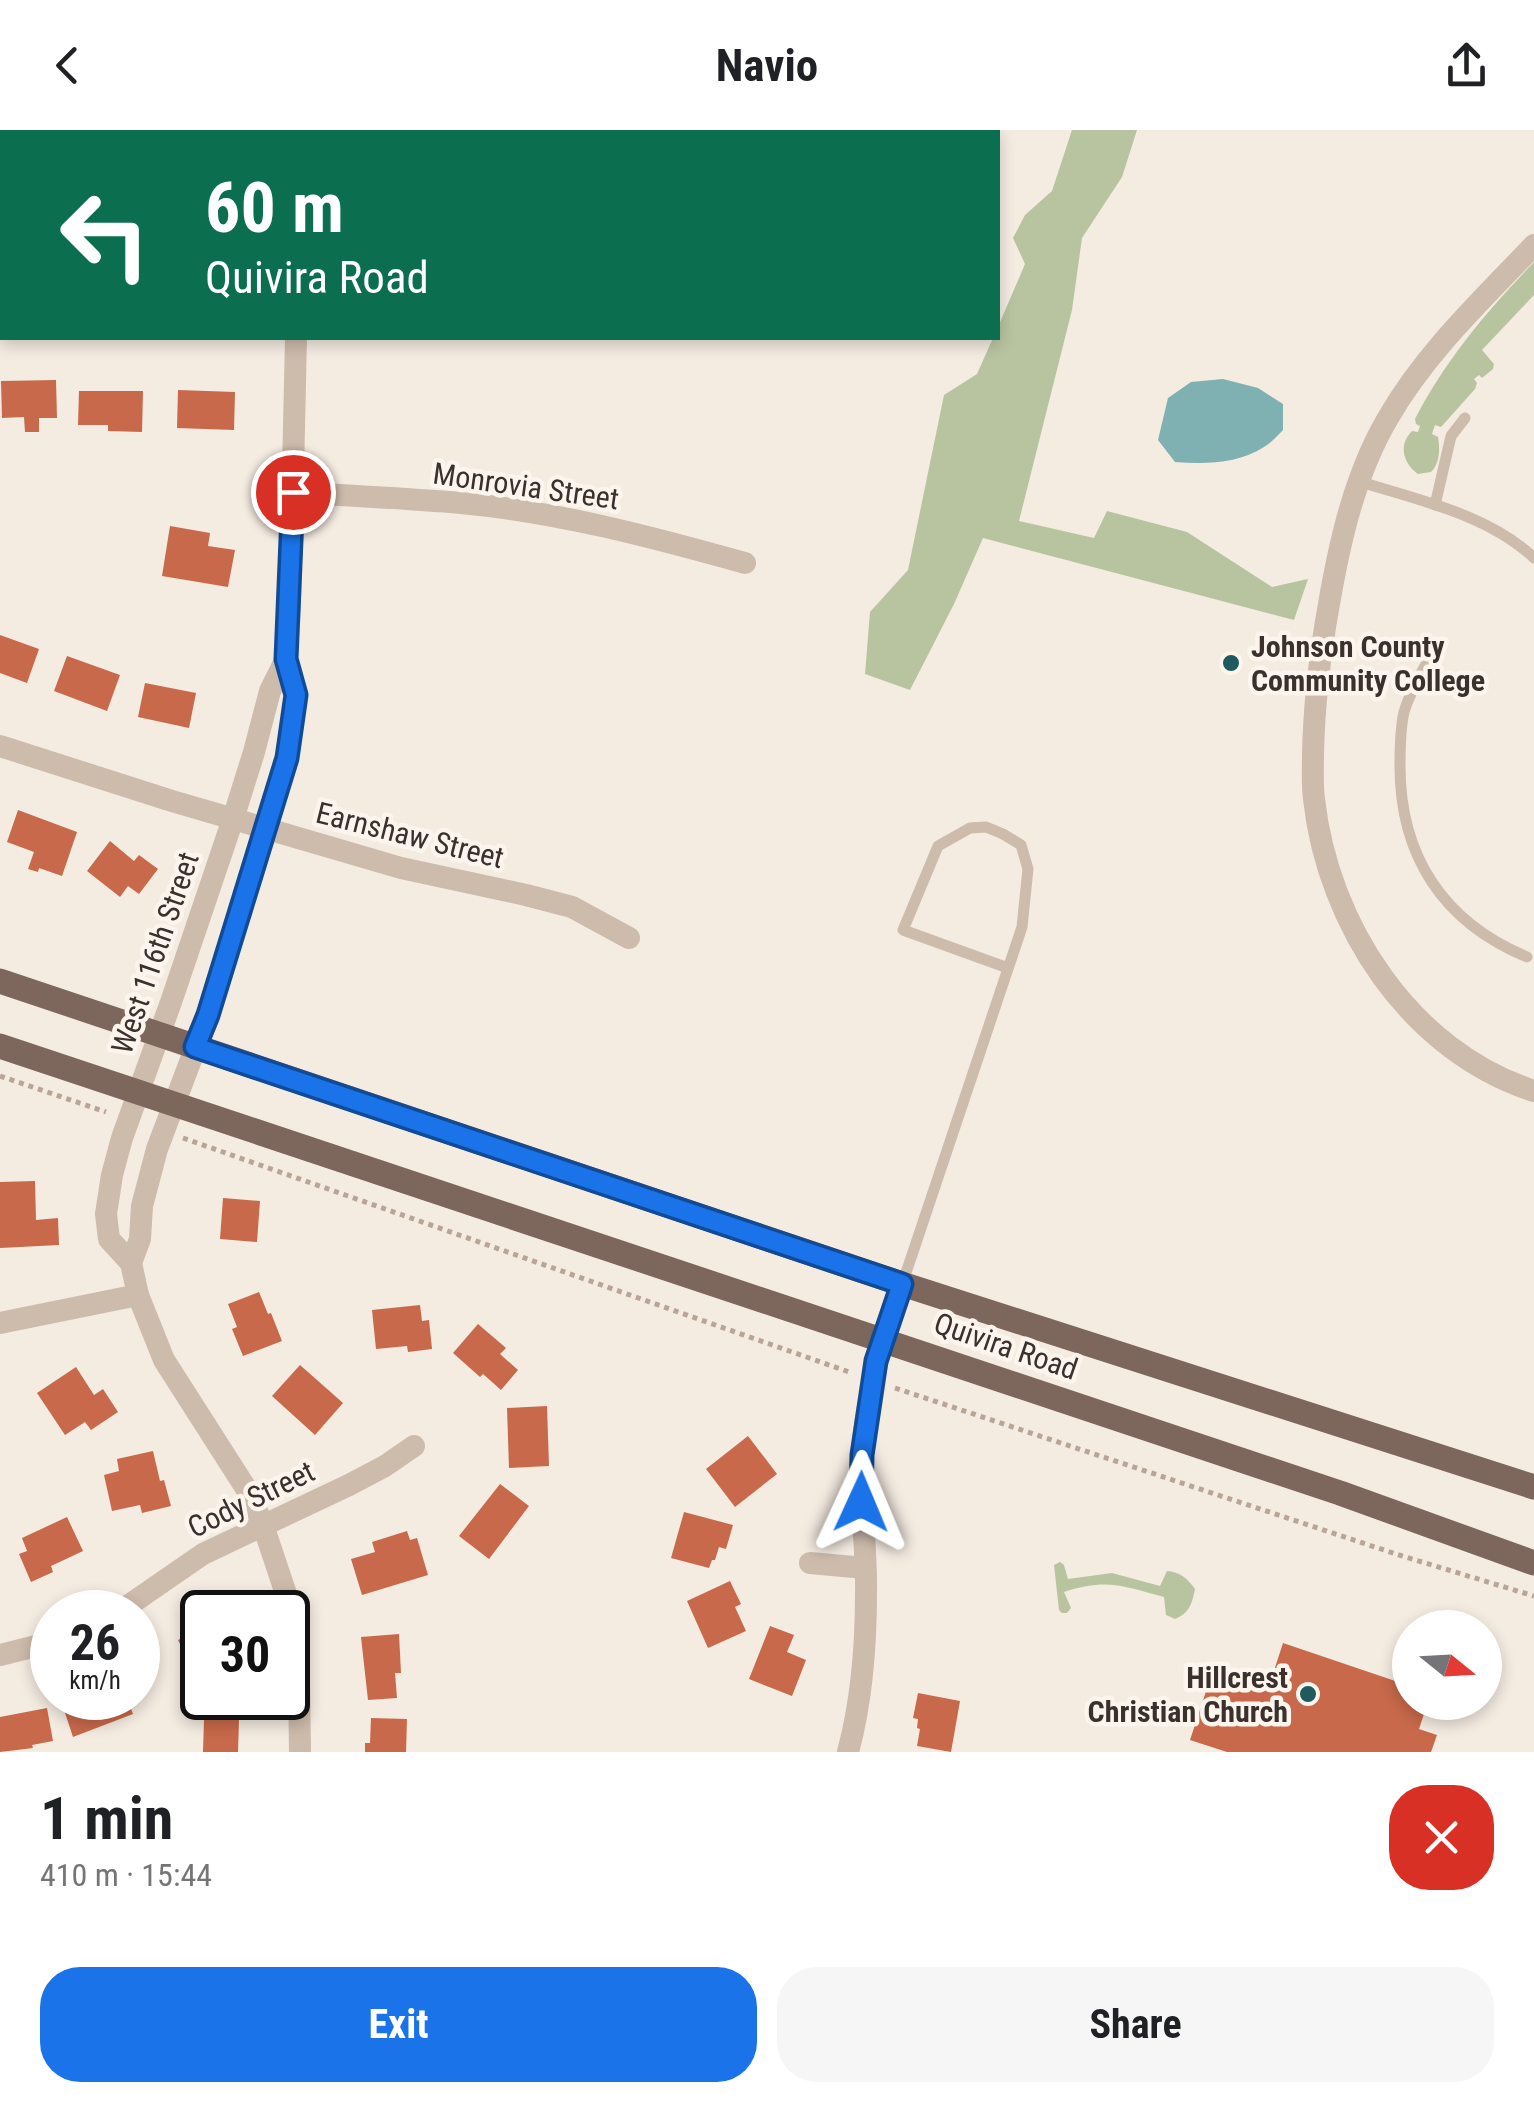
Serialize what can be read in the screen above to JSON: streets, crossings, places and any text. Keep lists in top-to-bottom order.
{
  "streets": {
    "main road": ["Quivira Road"],
    "street": [
      "Monrovia Street",
      "Earnshaw Street",
      "West 116th Street",
      "Cody Street"
    ]
  },
  "crossings": [
    ["Monrovia Street", "West 116th Street"],
    ["Earnshaw Street", "West 116th Street"],
    ["West 116th Street", "Quivira Road"],
    ["West 116th Street", "Cody Street"]
  ],
  "places": ["Johnson County Community College", "Hillcrest Christian Church"],
  "north": "right",
  "page": {
    "header": "Navio",
    "turn": ["60 m", "Quivira Road"],
    "speed": "26 km/h",
    "limit": "30",
    "heading": ["1 min", "410 m · 15:44"],
    "buttons": ["Exit", "Share"]
  }
}
